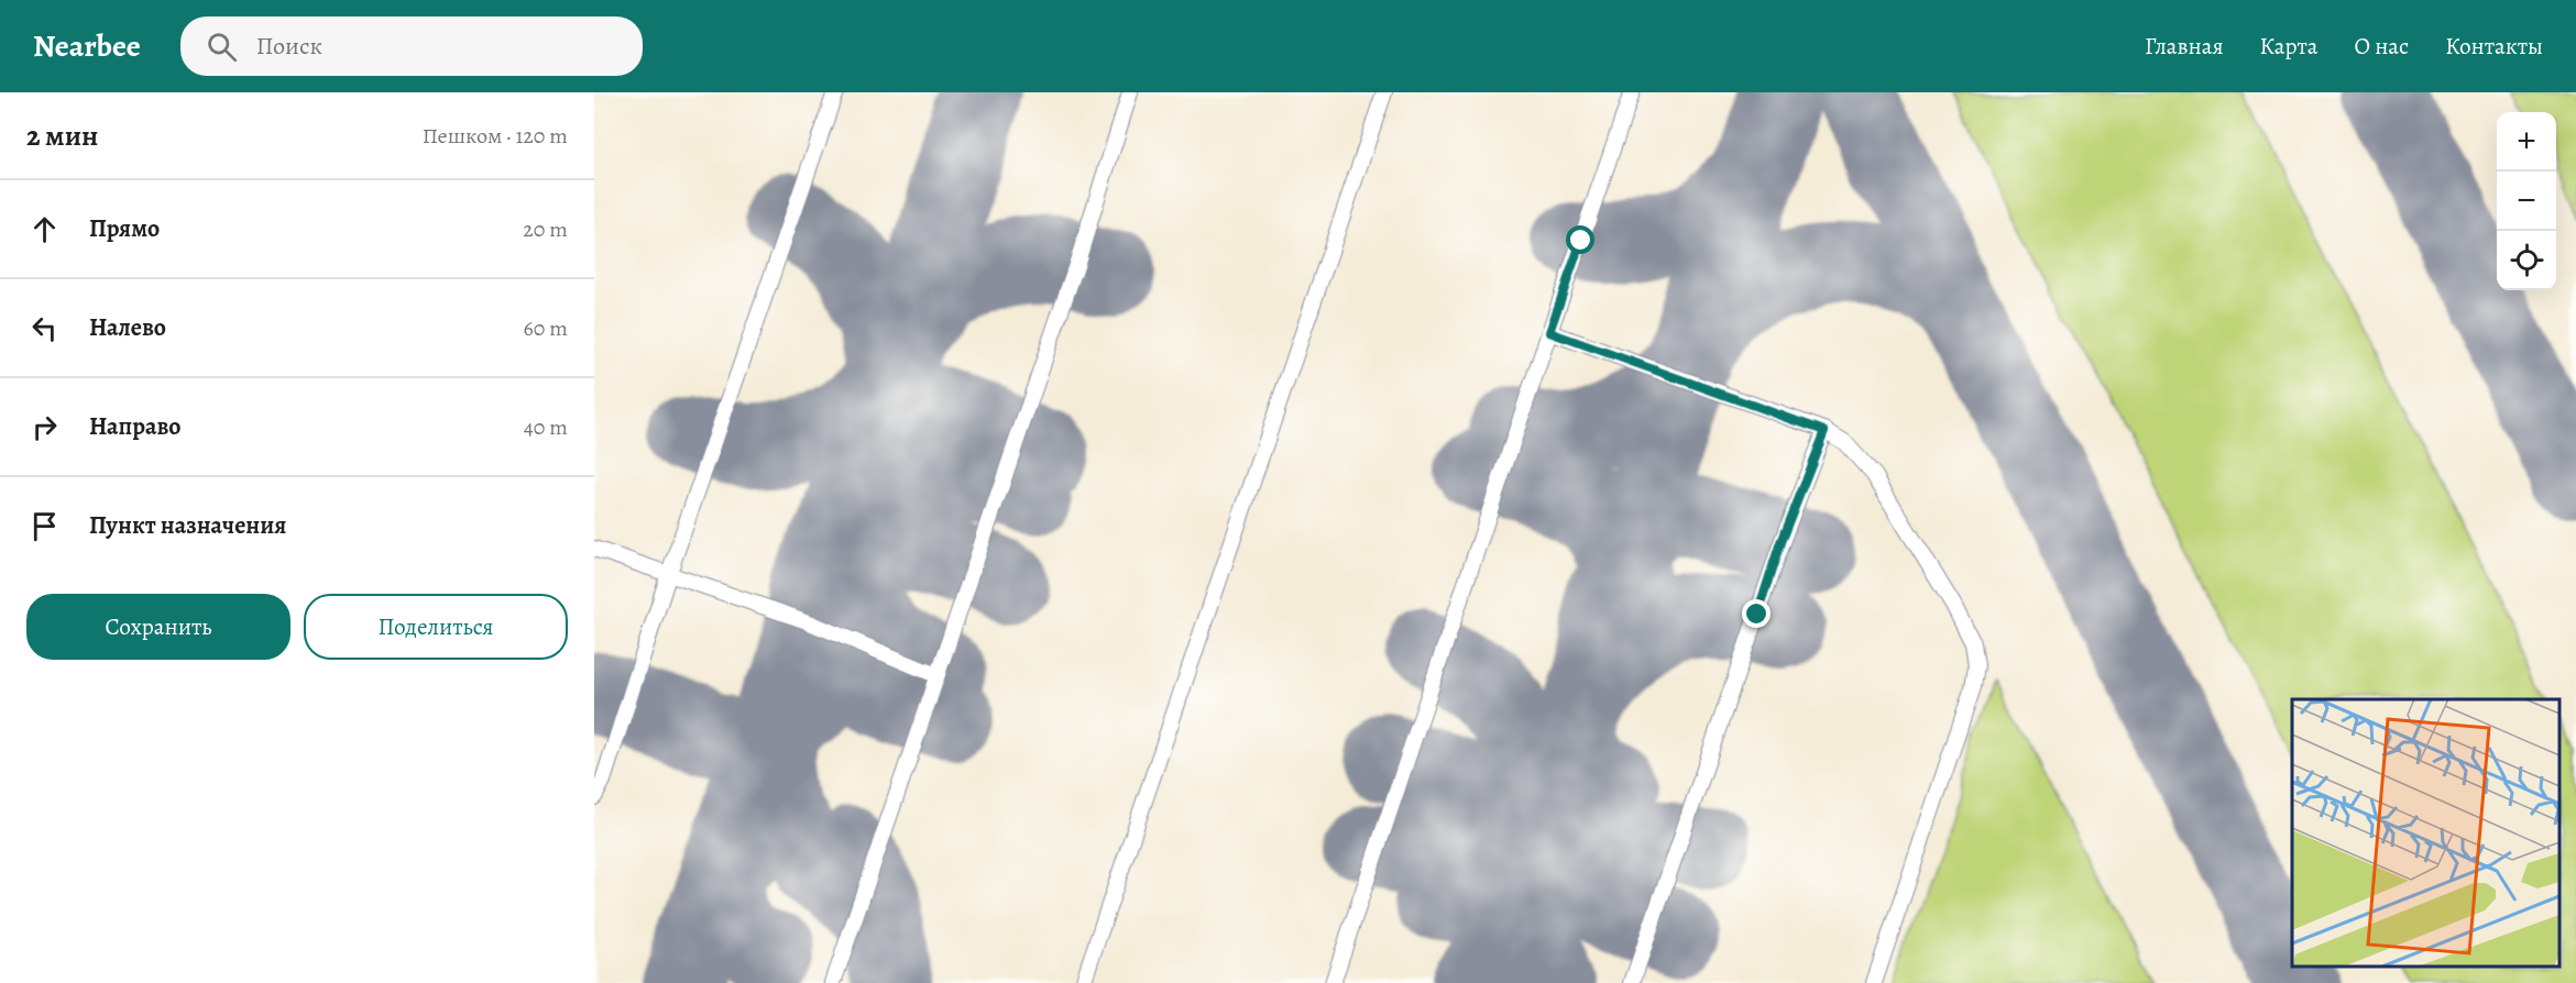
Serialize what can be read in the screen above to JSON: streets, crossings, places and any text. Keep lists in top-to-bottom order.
{
  "page": {
    "header": "Nearbee",
    "search": "Поиск",
    "nav": [
      "Главная",
      "Карта",
      "О нас",
      "Контакты"
    ],
    "heading": ["2 мин", "Пешком · 120 m"],
    "map_buttons": ["+", "−"],
    "list": [
      ["Прямо", "20 m"],
      ["Налево", "60 m"],
      ["Направо", "40 m"],
      "Пункт назначения"
    ],
    "buttons": ["Сохранить", "Поделиться"]
  }
}
